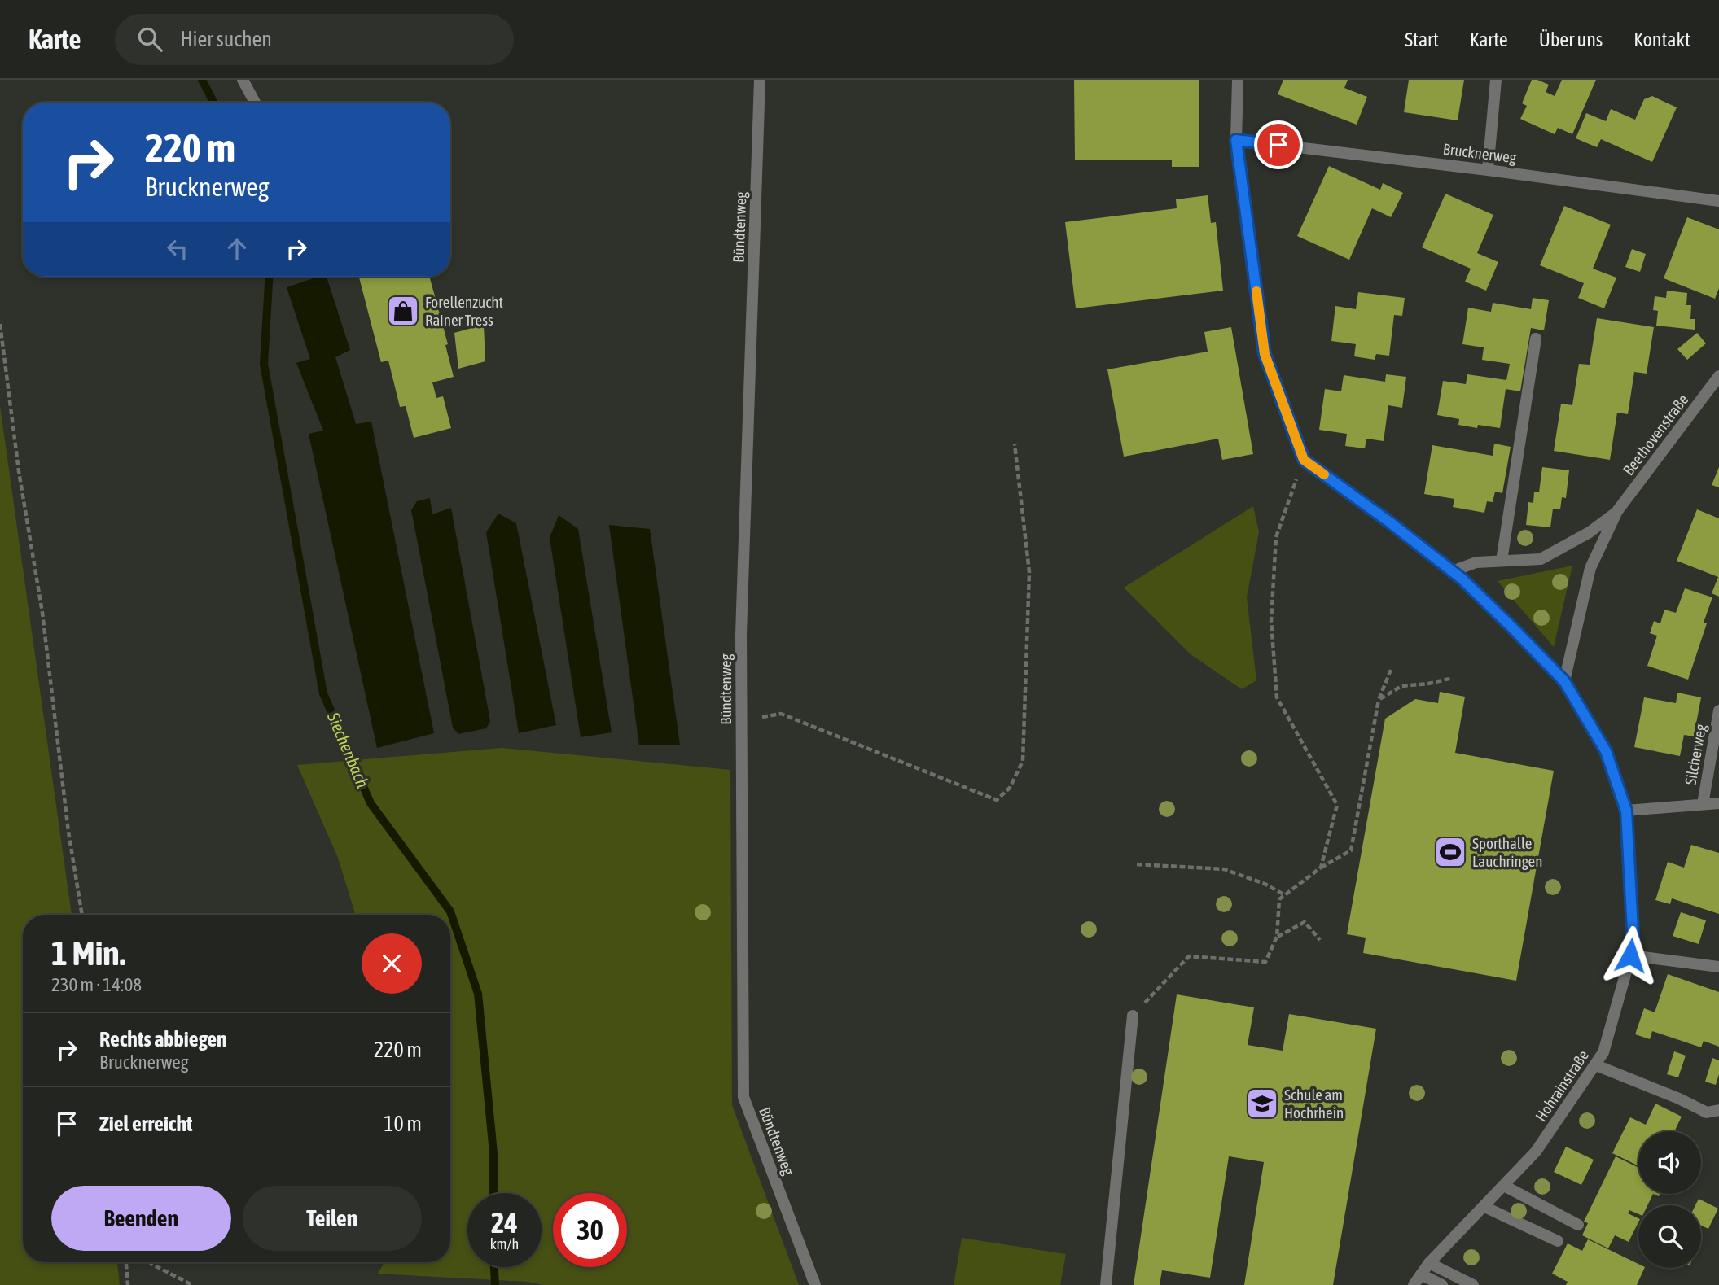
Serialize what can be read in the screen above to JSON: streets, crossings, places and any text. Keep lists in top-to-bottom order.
{
  "streets": {
    "street": [
      "Brucknerweg",
      "Bündtenweg",
      "Beethovenstraße",
      "Silcherweg",
      "Hohrainstraße"
    ]
  },
  "crossings": [
    ["Beethovenstraße", "Hohrainstraße"],
    ["Silcherweg", "Hohrainstraße"]
  ],
  "water": ["Siechenbach"],
  "places": {
    "shop": ["Forellenzucht Rainer Tress"],
    "sports": ["Sporthalle Lauchringen"],
    "school or university": ["Schule am Hochrhein"]
  },
  "page": {
    "header": "Karte",
    "search": "Hier suchen",
    "nav": [
      "Start",
      "Karte",
      "Über uns",
      "Kontakt"
    ],
    "turn": ["220 m", "Brucknerweg"],
    "heading": ["1 Min.", "230 m · 14:08"],
    "list": [
      {
        "name": "Rechts abbiegen",
        "note": "Brucknerweg",
        "value": "220 m"
      },
      {
        "name": "Ziel erreicht",
        "value": "10 m"
      }
    ],
    "buttons": ["Beenden", "Teilen"],
    "speed": "24 km/h",
    "limit": "30"
  }
}
